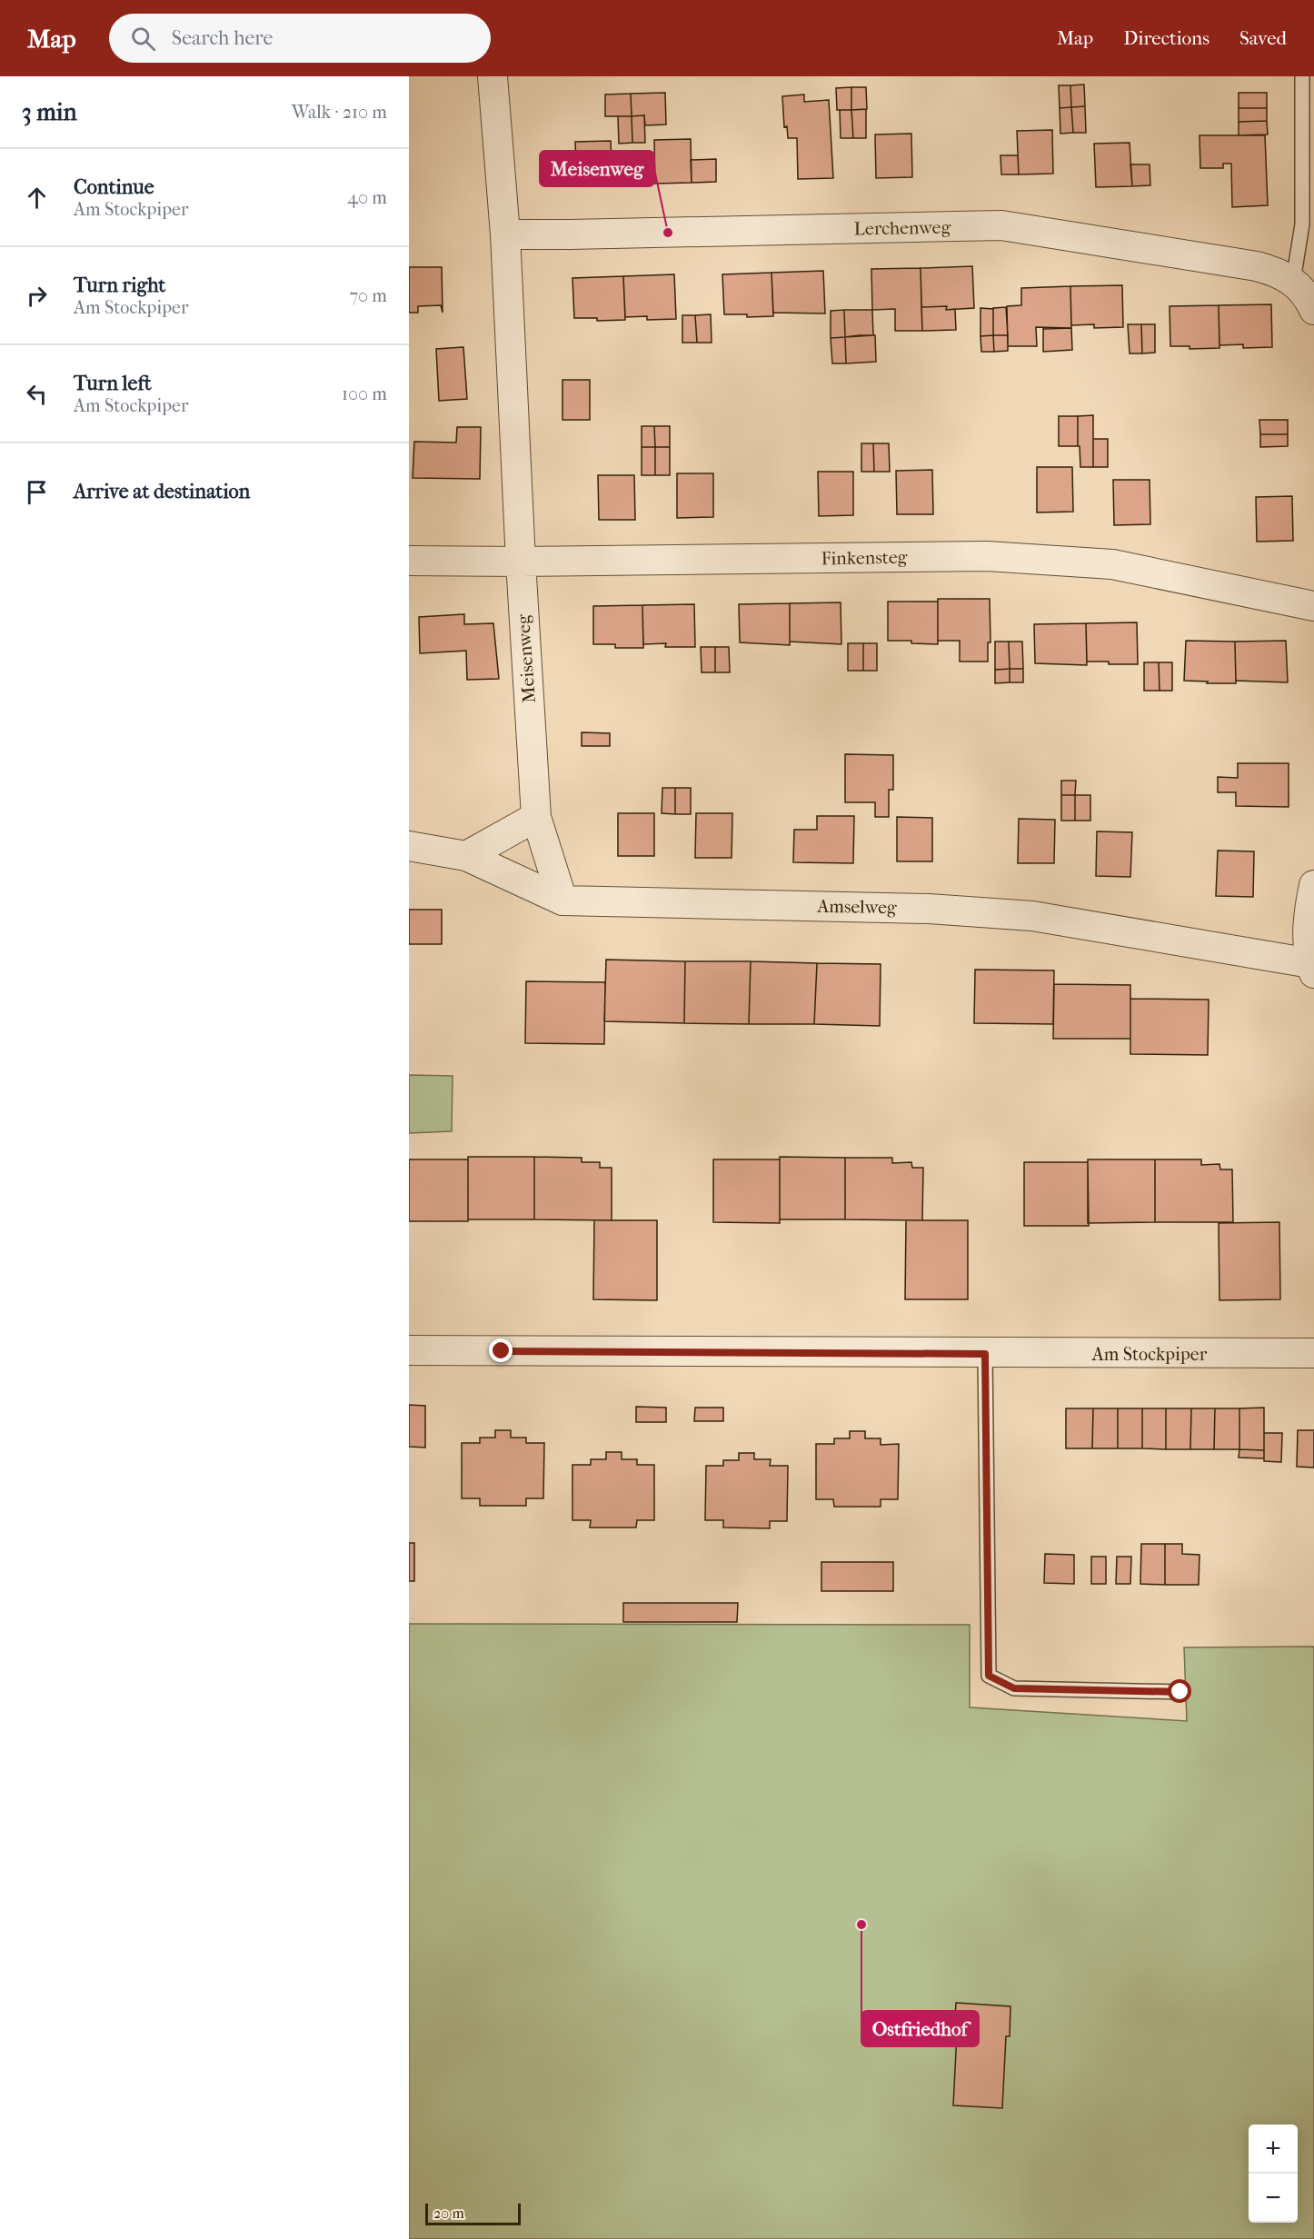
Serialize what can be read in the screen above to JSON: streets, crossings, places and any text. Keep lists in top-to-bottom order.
{
  "streets": {
    "street": [
      "Lerchenweg",
      "Finkensteg",
      "Meisenweg",
      "Amselweg",
      "Am Stockpiper"
    ]
  },
  "crossings": [
    ["Lerchenweg", "Meisenweg"],
    ["Finkensteg", "Meisenweg"],
    ["Meisenweg", "Amselweg"]
  ],
  "places": ["Meisenweg", "Ostfriedhof"],
  "scale_bar": "20 m",
  "page": {
    "header": "Map",
    "search": "Search here",
    "nav": ["Map", "Directions", "Saved"],
    "heading": ["3 min", "Walk · 210 m"],
    "list": [
      ["Continue", "Am Stockpiper", "40 m"],
      ["Turn right", "Am Stockpiper", "70 m"],
      ["Turn left", "Am Stockpiper", "100 m"],
      "Arrive at destination"
    ],
    "map_buttons": ["+", "−"],
    "scale": "20 m"
  }
}
